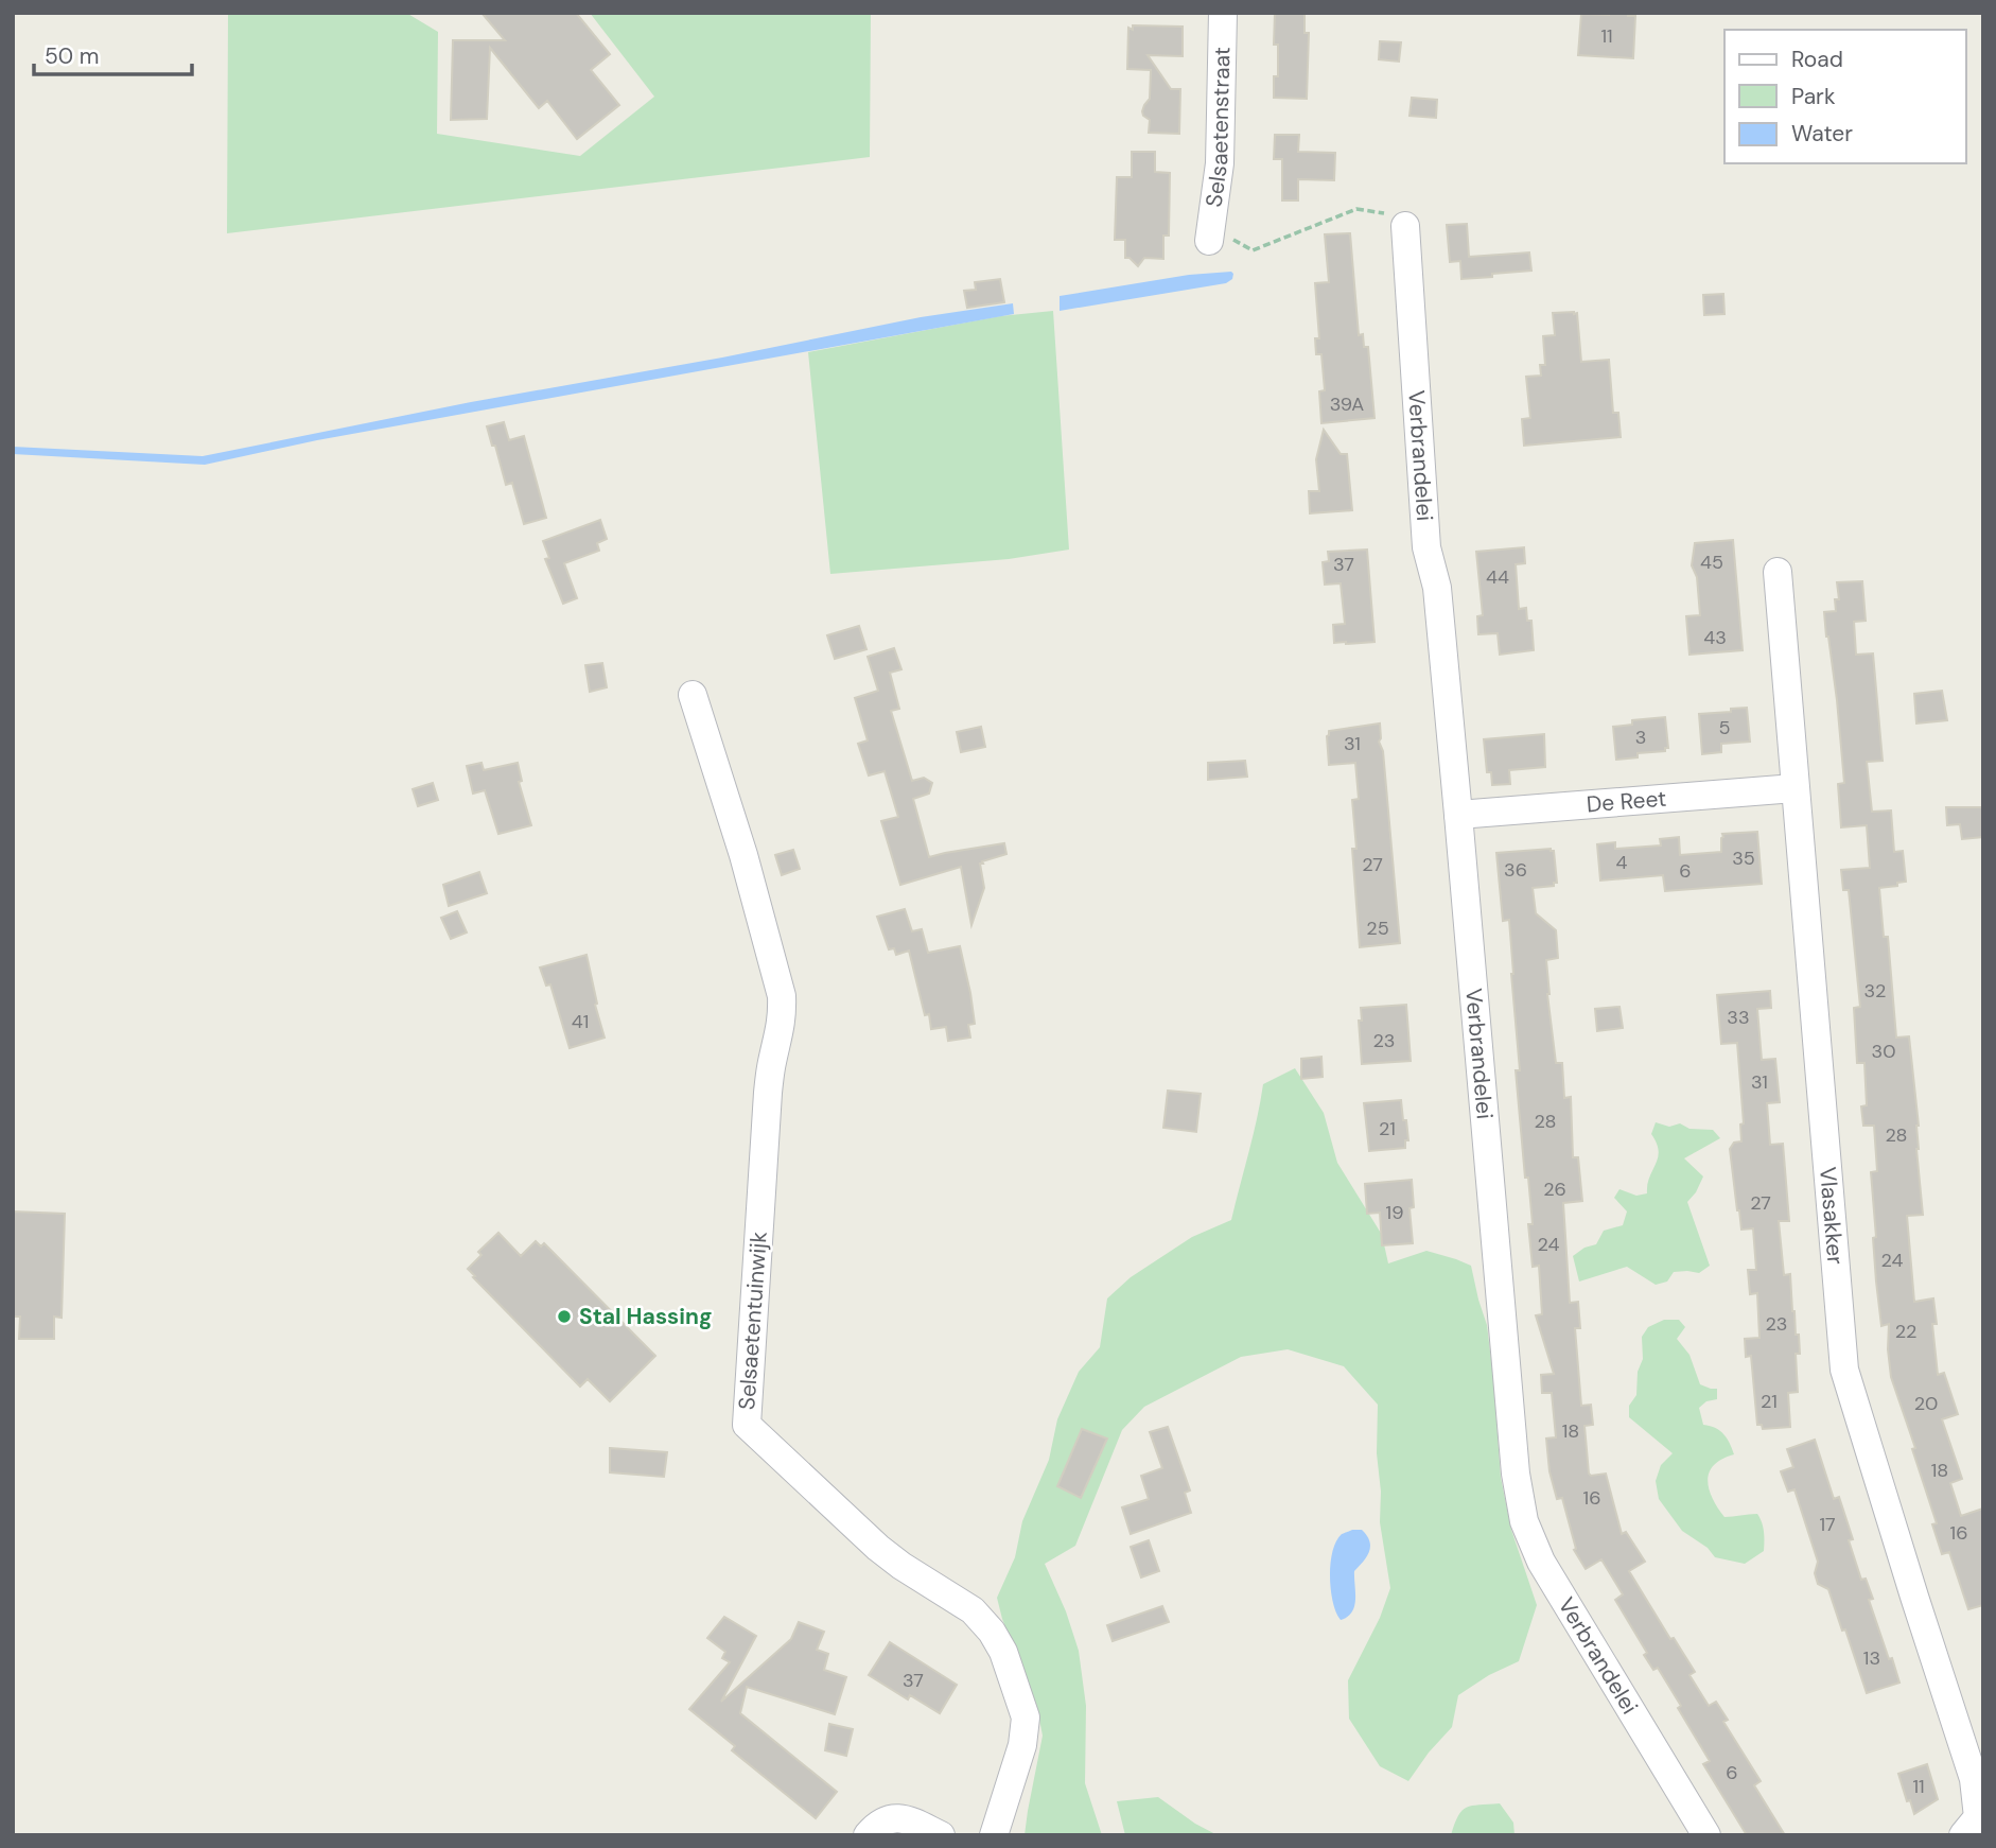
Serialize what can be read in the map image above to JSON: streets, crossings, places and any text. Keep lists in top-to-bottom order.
{
  "streets": {
    "street": [
      "Selsaetenstraat",
      "Verbrandelei",
      "De Reet",
      "Vlasakker",
      "Selsaetentuinwijk"
    ]
  },
  "crossings": [
    ["Verbrandelei", "De Reet"],
    ["De Reet", "Vlasakker"]
  ],
  "places": ["Stal Hassing"],
  "house_numbers": [
    "11",
    "39A",
    "45",
    "37",
    "44",
    "43",
    "5",
    "3",
    "31",
    "35",
    "4",
    "27",
    "36",
    "6",
    "25",
    "32",
    "33",
    "41",
    "23",
    "30",
    "31",
    "28",
    "21",
    "28",
    "26",
    "27",
    "19",
    "24",
    "24",
    "23",
    "22",
    "21",
    "20",
    "18",
    "18",
    "16",
    "17",
    "16",
    "13",
    "37",
    "6",
    "11"
  ],
  "legend": ["Road", "Park", "Water"],
  "scale_bar": "50 m"
}
